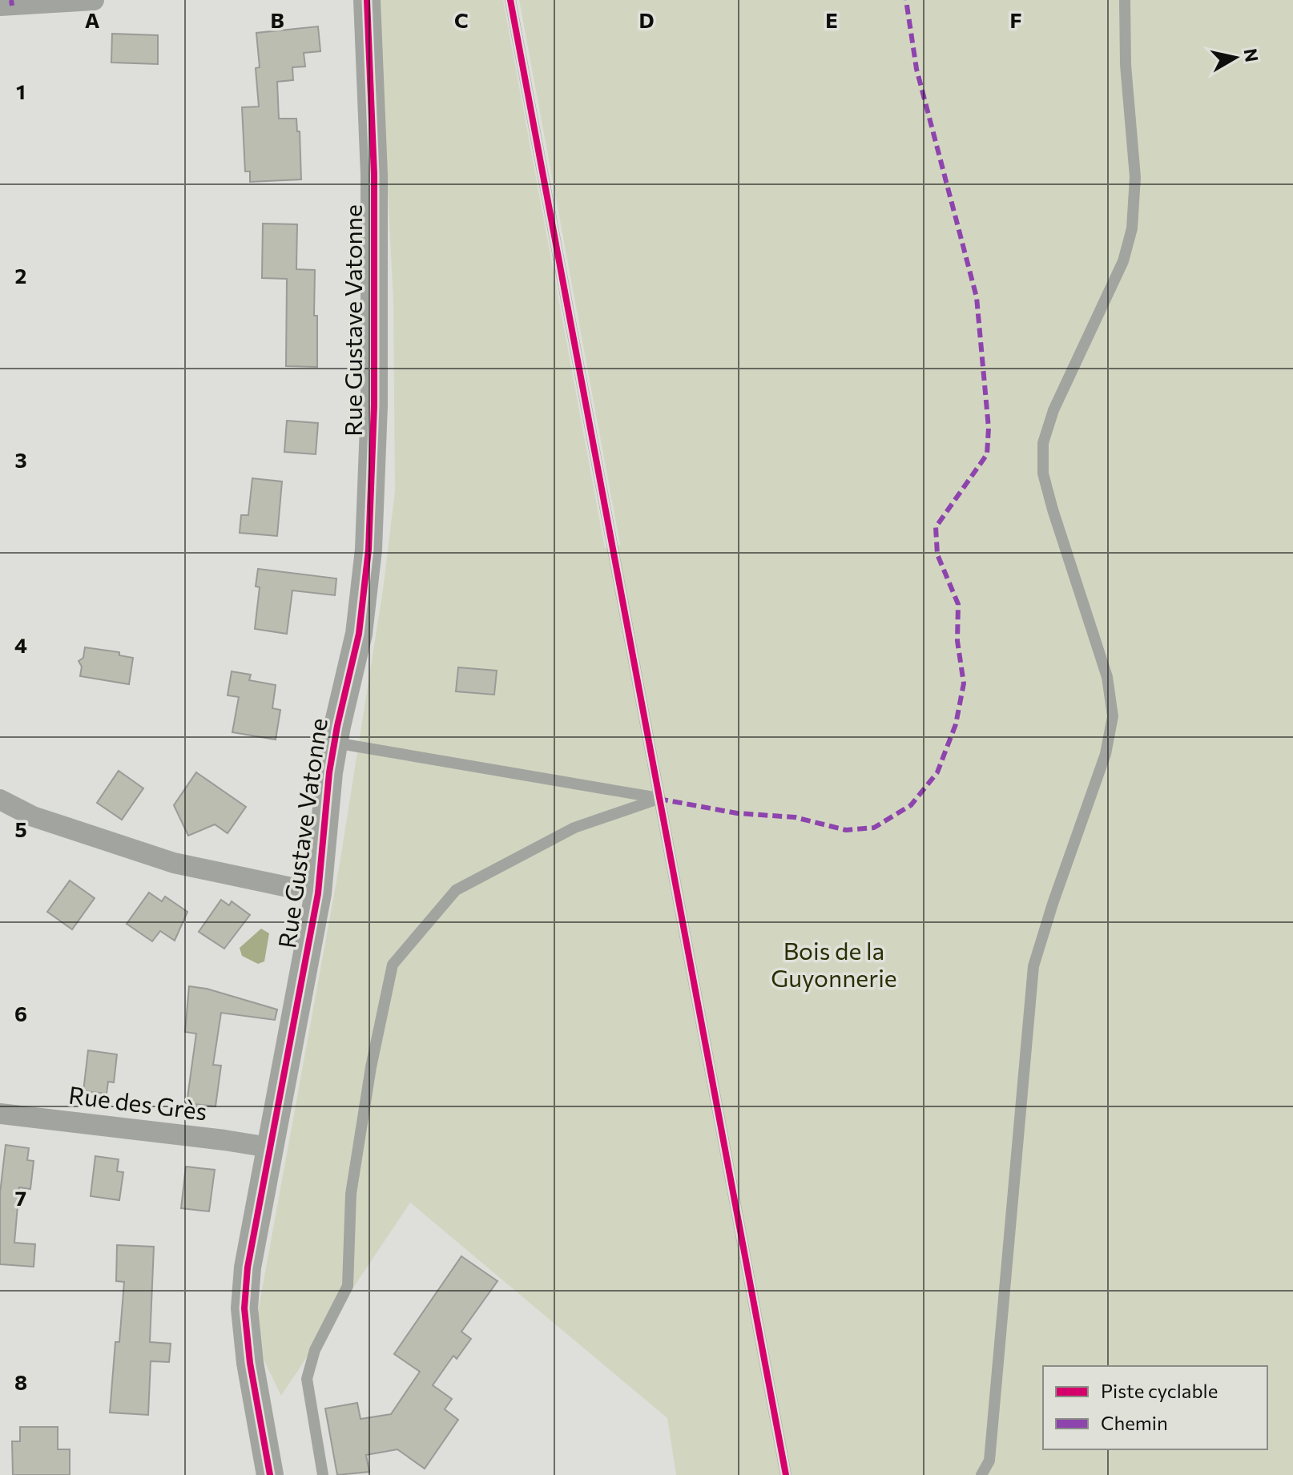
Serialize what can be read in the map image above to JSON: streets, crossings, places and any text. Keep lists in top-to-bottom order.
{
  "streets": {
    "street": ["Rue Gustave Vatonne", "Rue des Grès"]
  },
  "crossings": [
    ["Rue Gustave Vatonne", "Rue des Grès"]
  ],
  "parks": ["Bois de la Guyonnerie"],
  "legend": ["Piste cyclable", "Chemin"],
  "north": "right",
  "grid": {
    "columns": [
      "A",
      "B",
      "C",
      "D",
      "E",
      "F"
    ],
    "rows": [
      "1",
      "2",
      "3",
      "4",
      "5",
      "6",
      "7",
      "8"
    ]
  }
}
